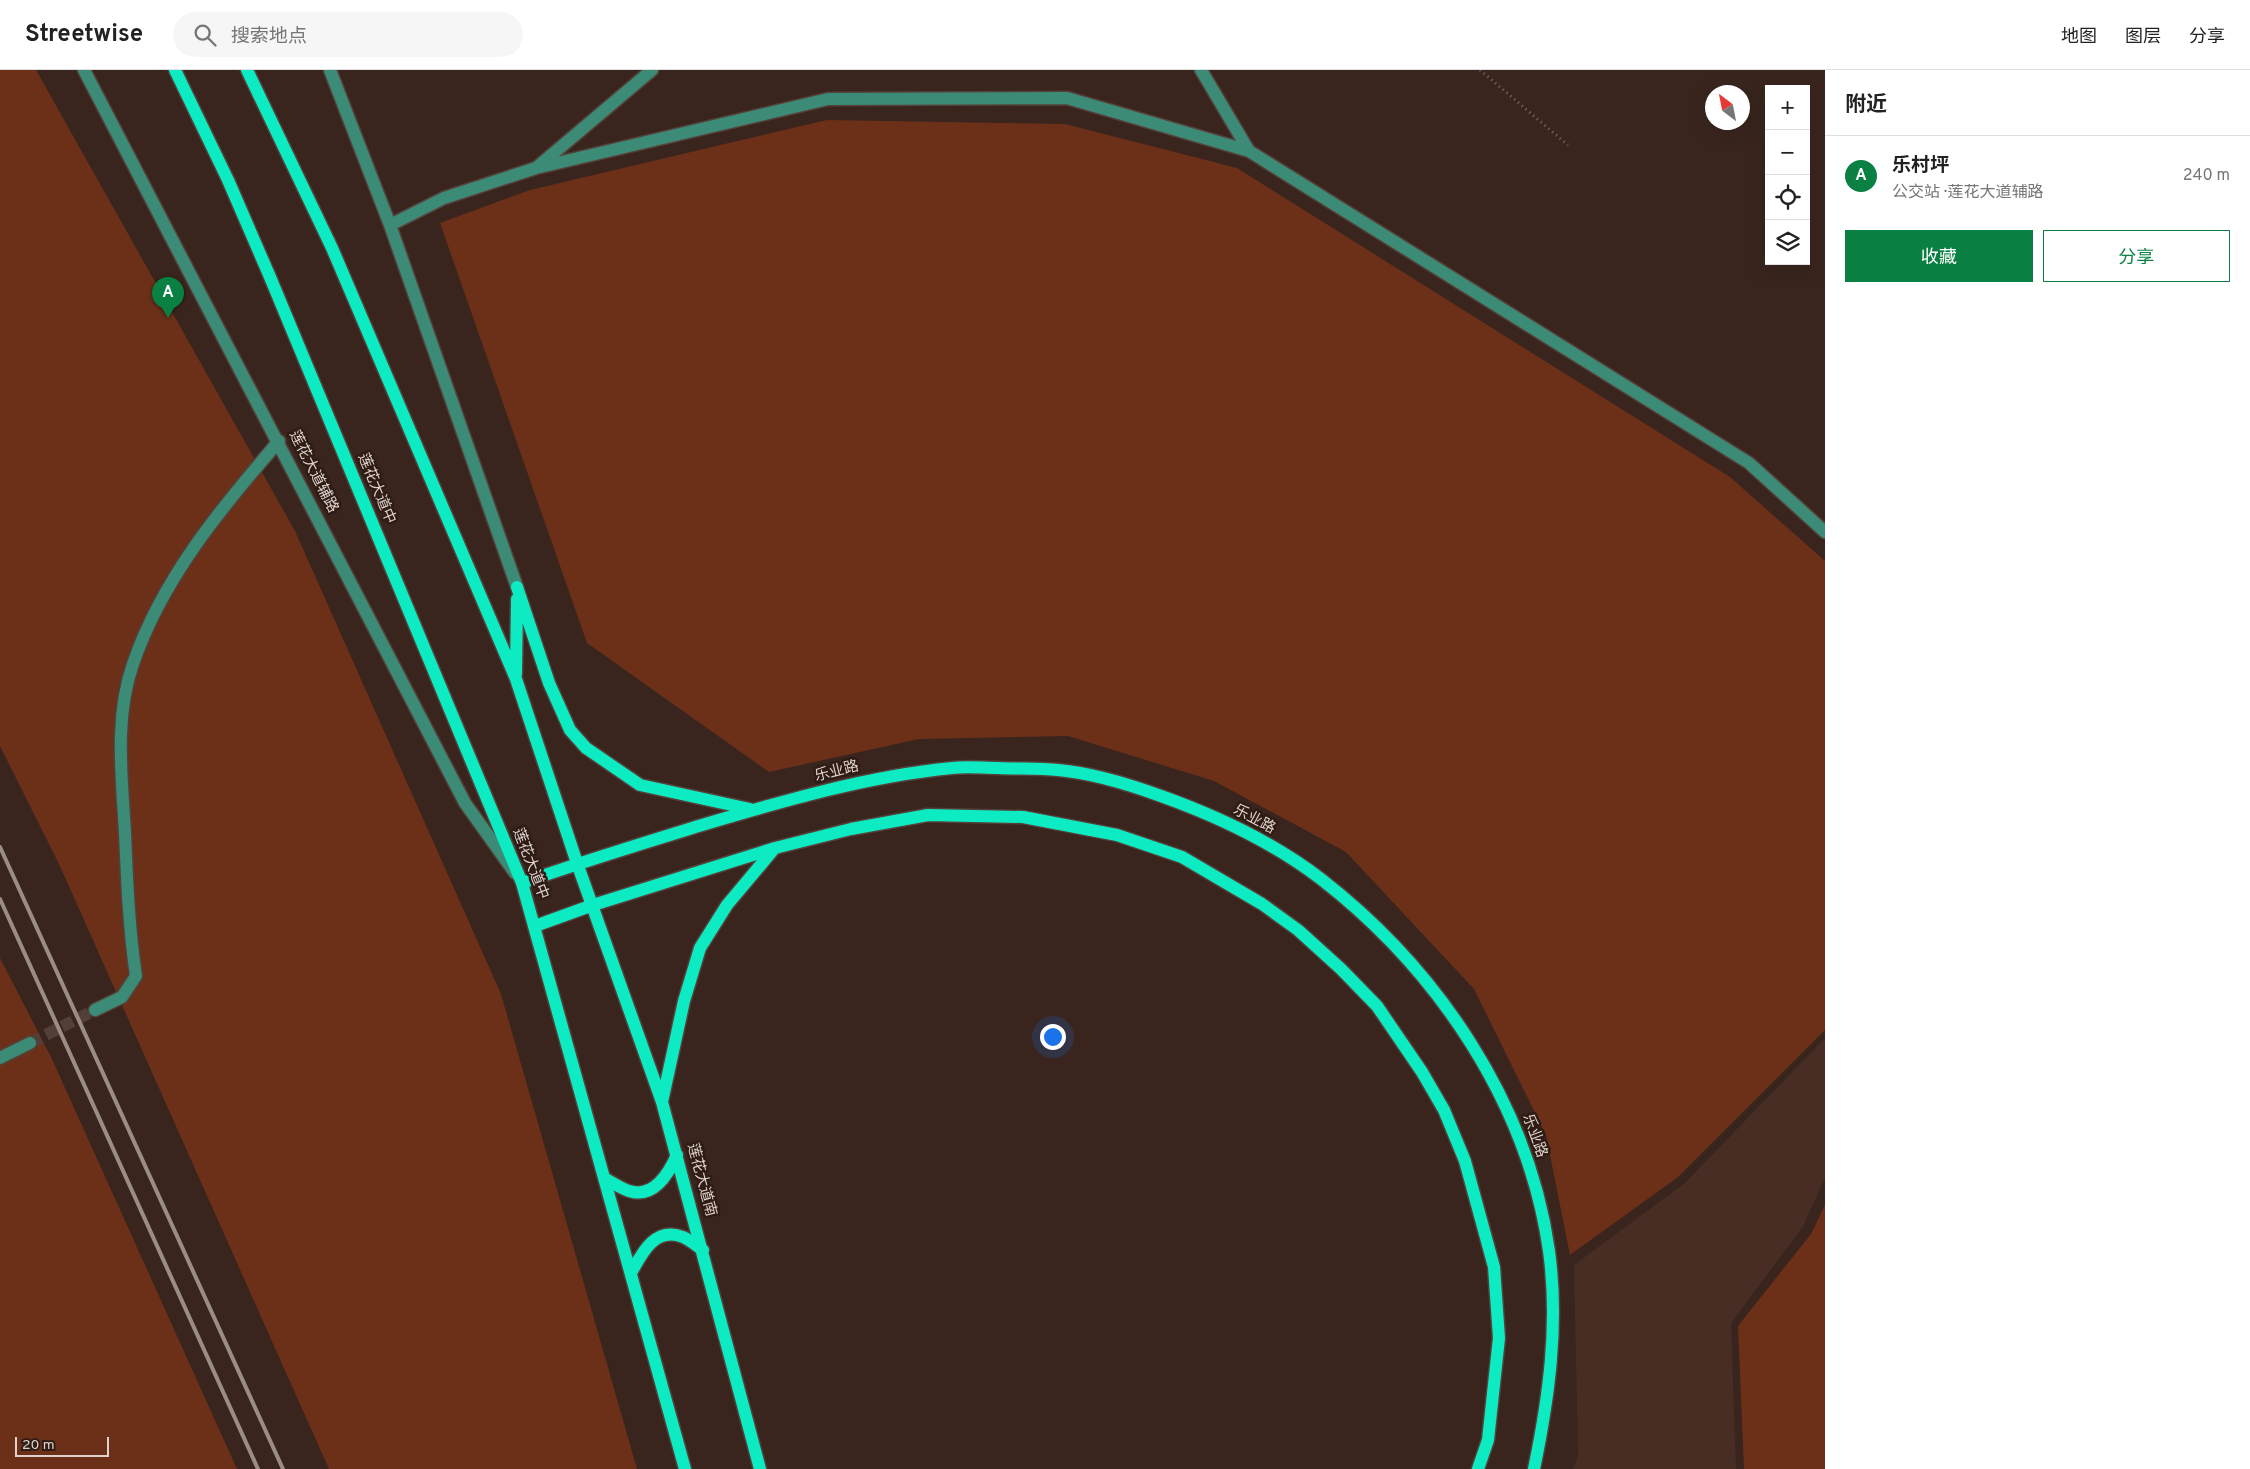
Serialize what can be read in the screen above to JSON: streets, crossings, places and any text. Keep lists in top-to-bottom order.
{
  "streets": {
    "main road": ["莲花大道中", "乐业路", "莲花大道南"],
    "street": ["莲花大道辅路"]
  },
  "crossings": [
    ["莲花大道辅路", "莲花大道中"],
    ["莲花大道辅路", "乐业路"],
    ["莲花大道中", "乐业路"]
  ],
  "scale_bar": "20 m",
  "north": "top left",
  "page": {
    "header": "Streetwise",
    "search": "搜索地点",
    "nav": ["地图", "图层", "分享"],
    "heading": "附近",
    "map_buttons": ["+", "−"],
    "list": [
      {
        "mark": "A",
        "name": "乐村坪",
        "note": "公交站 · 莲花大道辅路",
        "value": "240 m"
      }
    ],
    "buttons": ["收藏", "分享"],
    "pins": "A",
    "scale": "20 m"
  }
}
